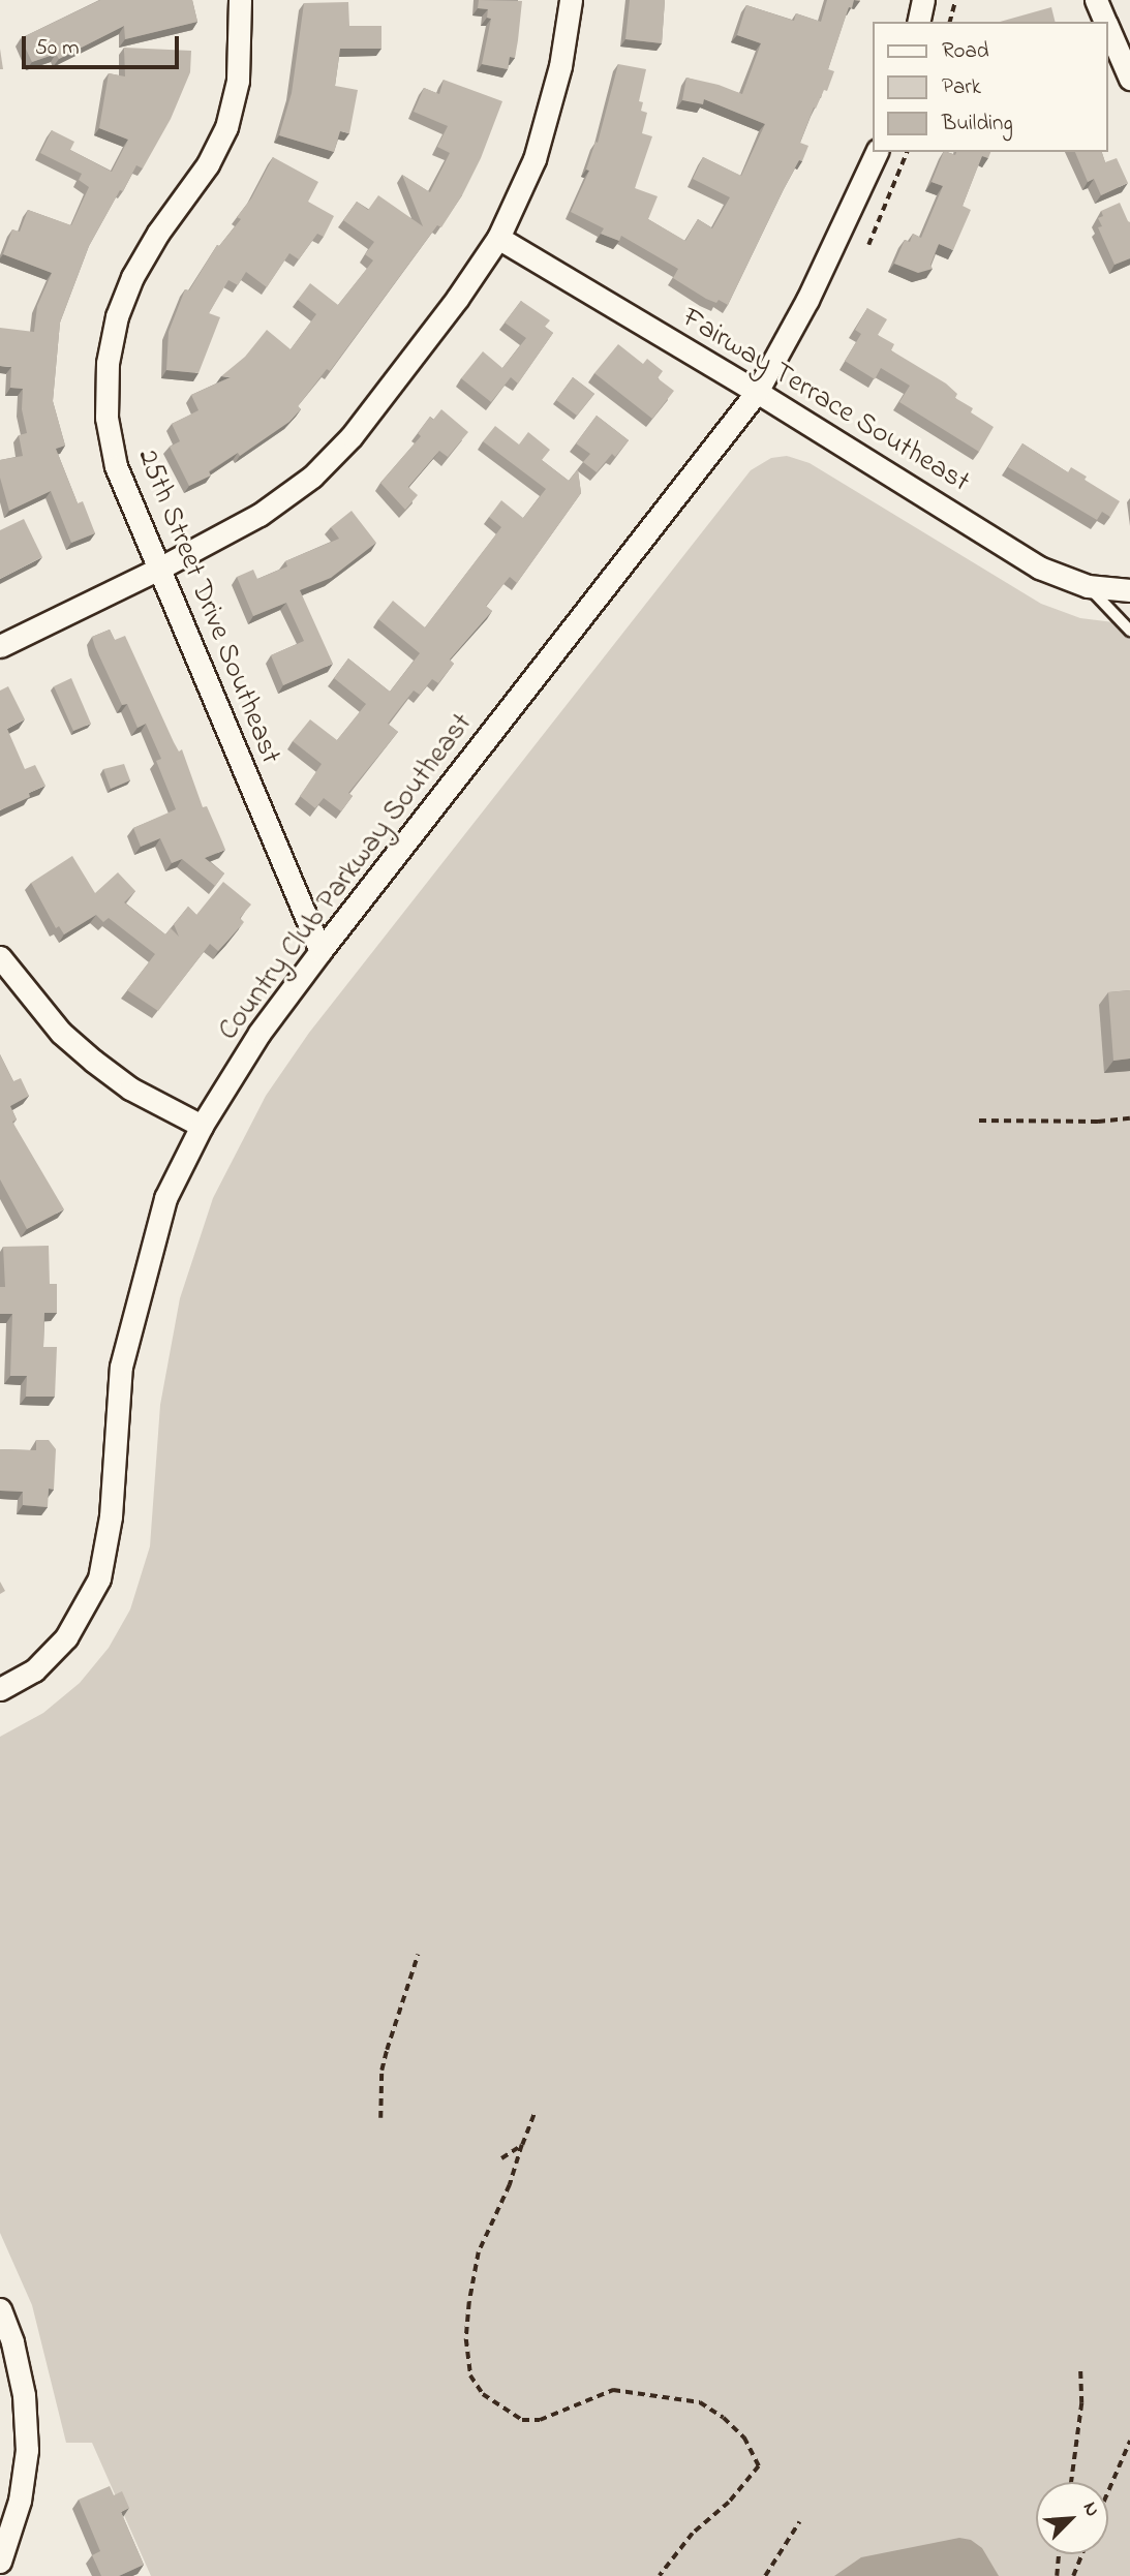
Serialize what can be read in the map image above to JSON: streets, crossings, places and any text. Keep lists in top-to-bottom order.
{
  "streets": {
    "street": ["Fairway Terrace Southeast", "25th Street Drive Southeast", "Country Club Parkway Southeast"]
  },
  "crossings": [
    ["Fairway Terrace Southeast", "Country Club Parkway Southeast"],
    ["25th Street Drive Southeast", "Country Club Parkway Southeast"]
  ],
  "legend": ["Road", "Park", "Building"],
  "scale_bar": "50 m",
  "north": "top right"
}
